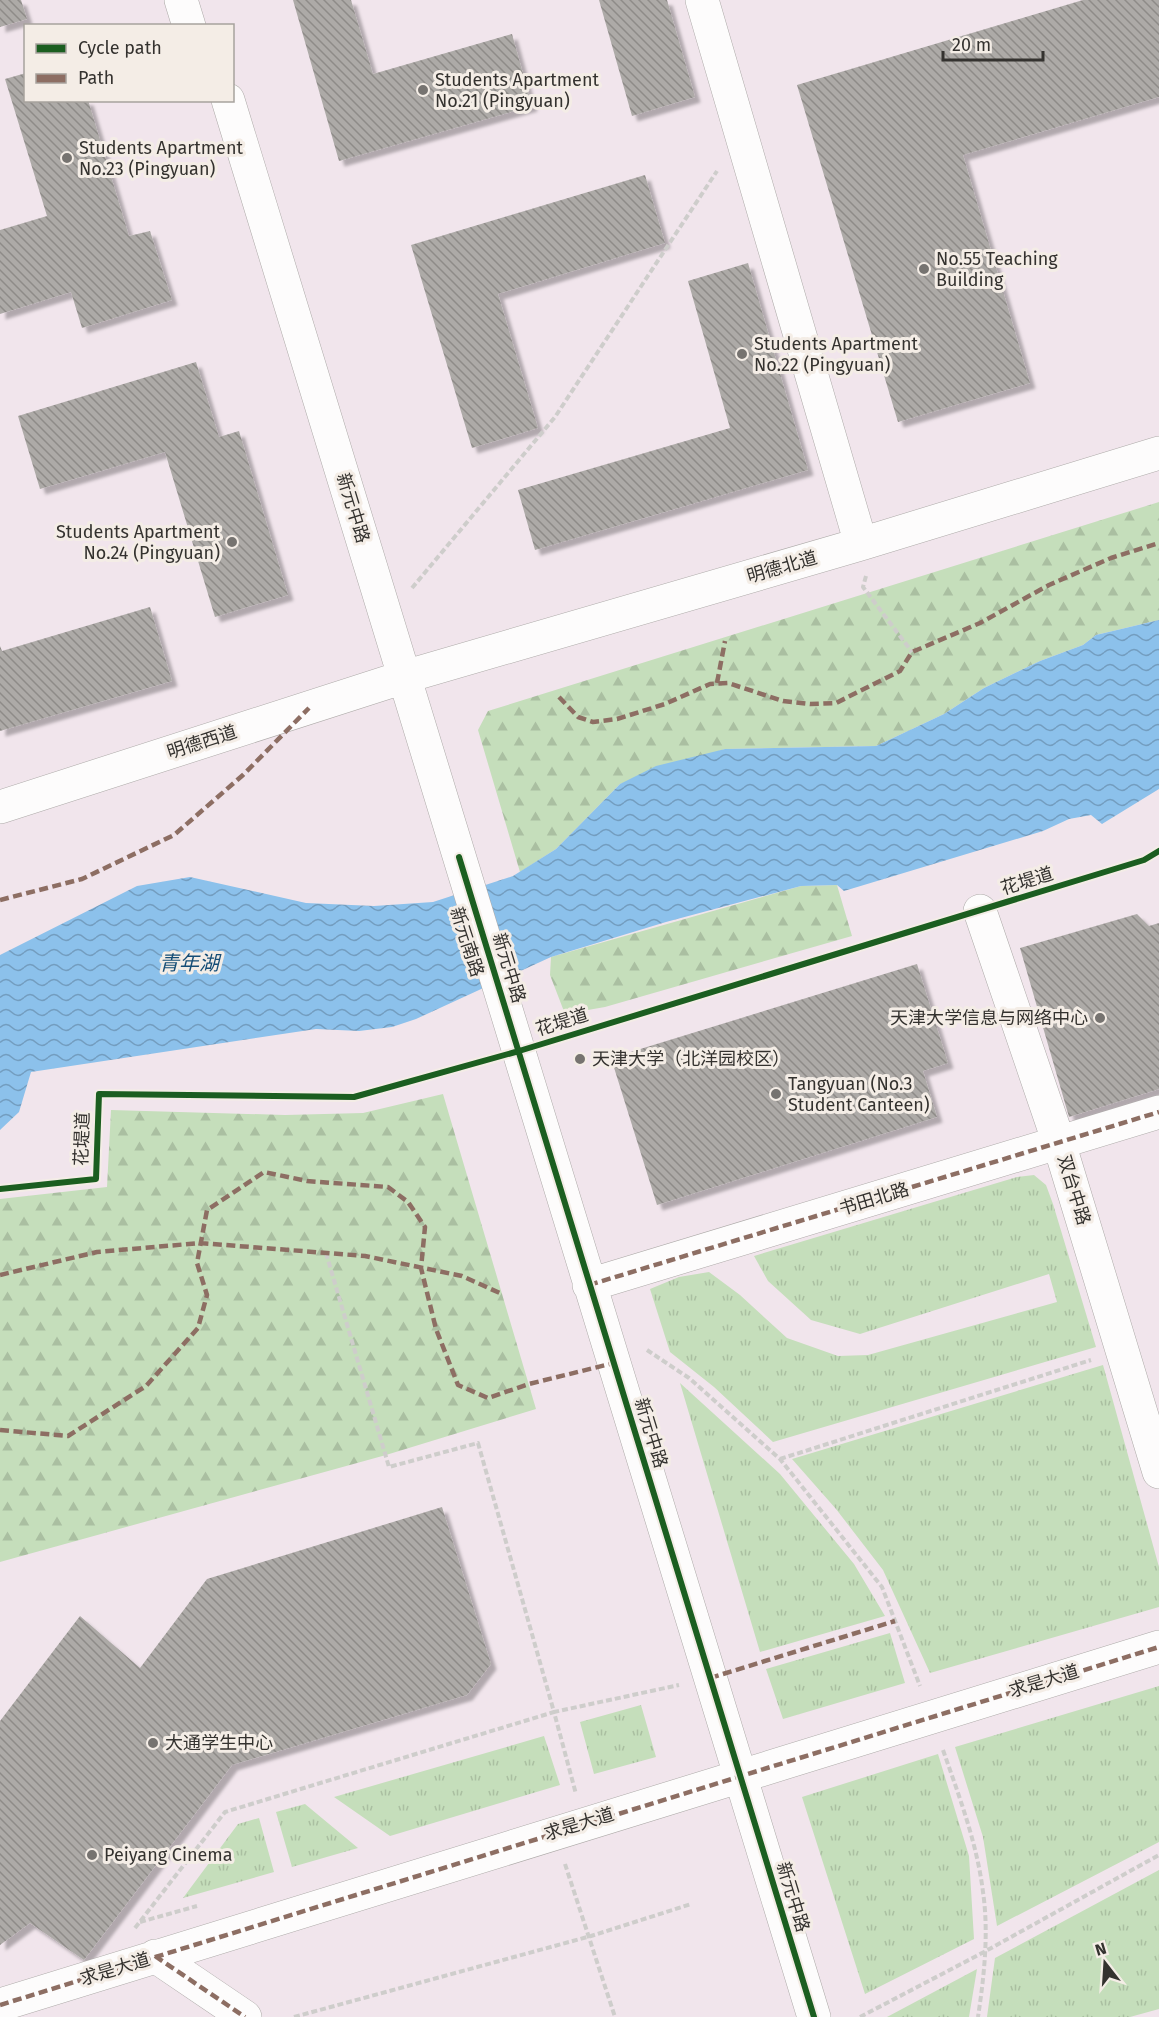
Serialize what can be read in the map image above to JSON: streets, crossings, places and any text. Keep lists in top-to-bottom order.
{
  "streets": {
    "street": [
      "新元中路",
      "明德北道",
      "明德西道",
      "新元南路",
      "双台中路",
      "书田北路",
      "求是大道"
    ],
    "cycle path": ["花堤道"]
  },
  "crossings": [
    ["新元中路", "明德北道"],
    ["新元中路", "明德西道"],
    ["新元中路", "新元南路"],
    ["新元中路", "书田北路"],
    ["新元中路", "求是大道"],
    ["明德北道", "明德西道"],
    ["双台中路", "书田北路"]
  ],
  "water": ["青年湖"],
  "places": [
    "Students Apartment No.21 (Pingyuan)",
    "Students Apartment No.23 (Pingyuan)",
    "No.55 Teaching Building",
    "Students Apartment No.22 (Pingyuan)",
    "Students Apartment No.24 (Pingyuan)",
    "天津大学信息与网络中心",
    "天津大学（北洋园校区）",
    "Tangyuan (No.3 Student Canteen)",
    "大通学生中心",
    "Peiyang Cinema"
  ],
  "legend": ["Cycle path", "Path"],
  "scale_bar": "20 m",
  "north": "top"
}
